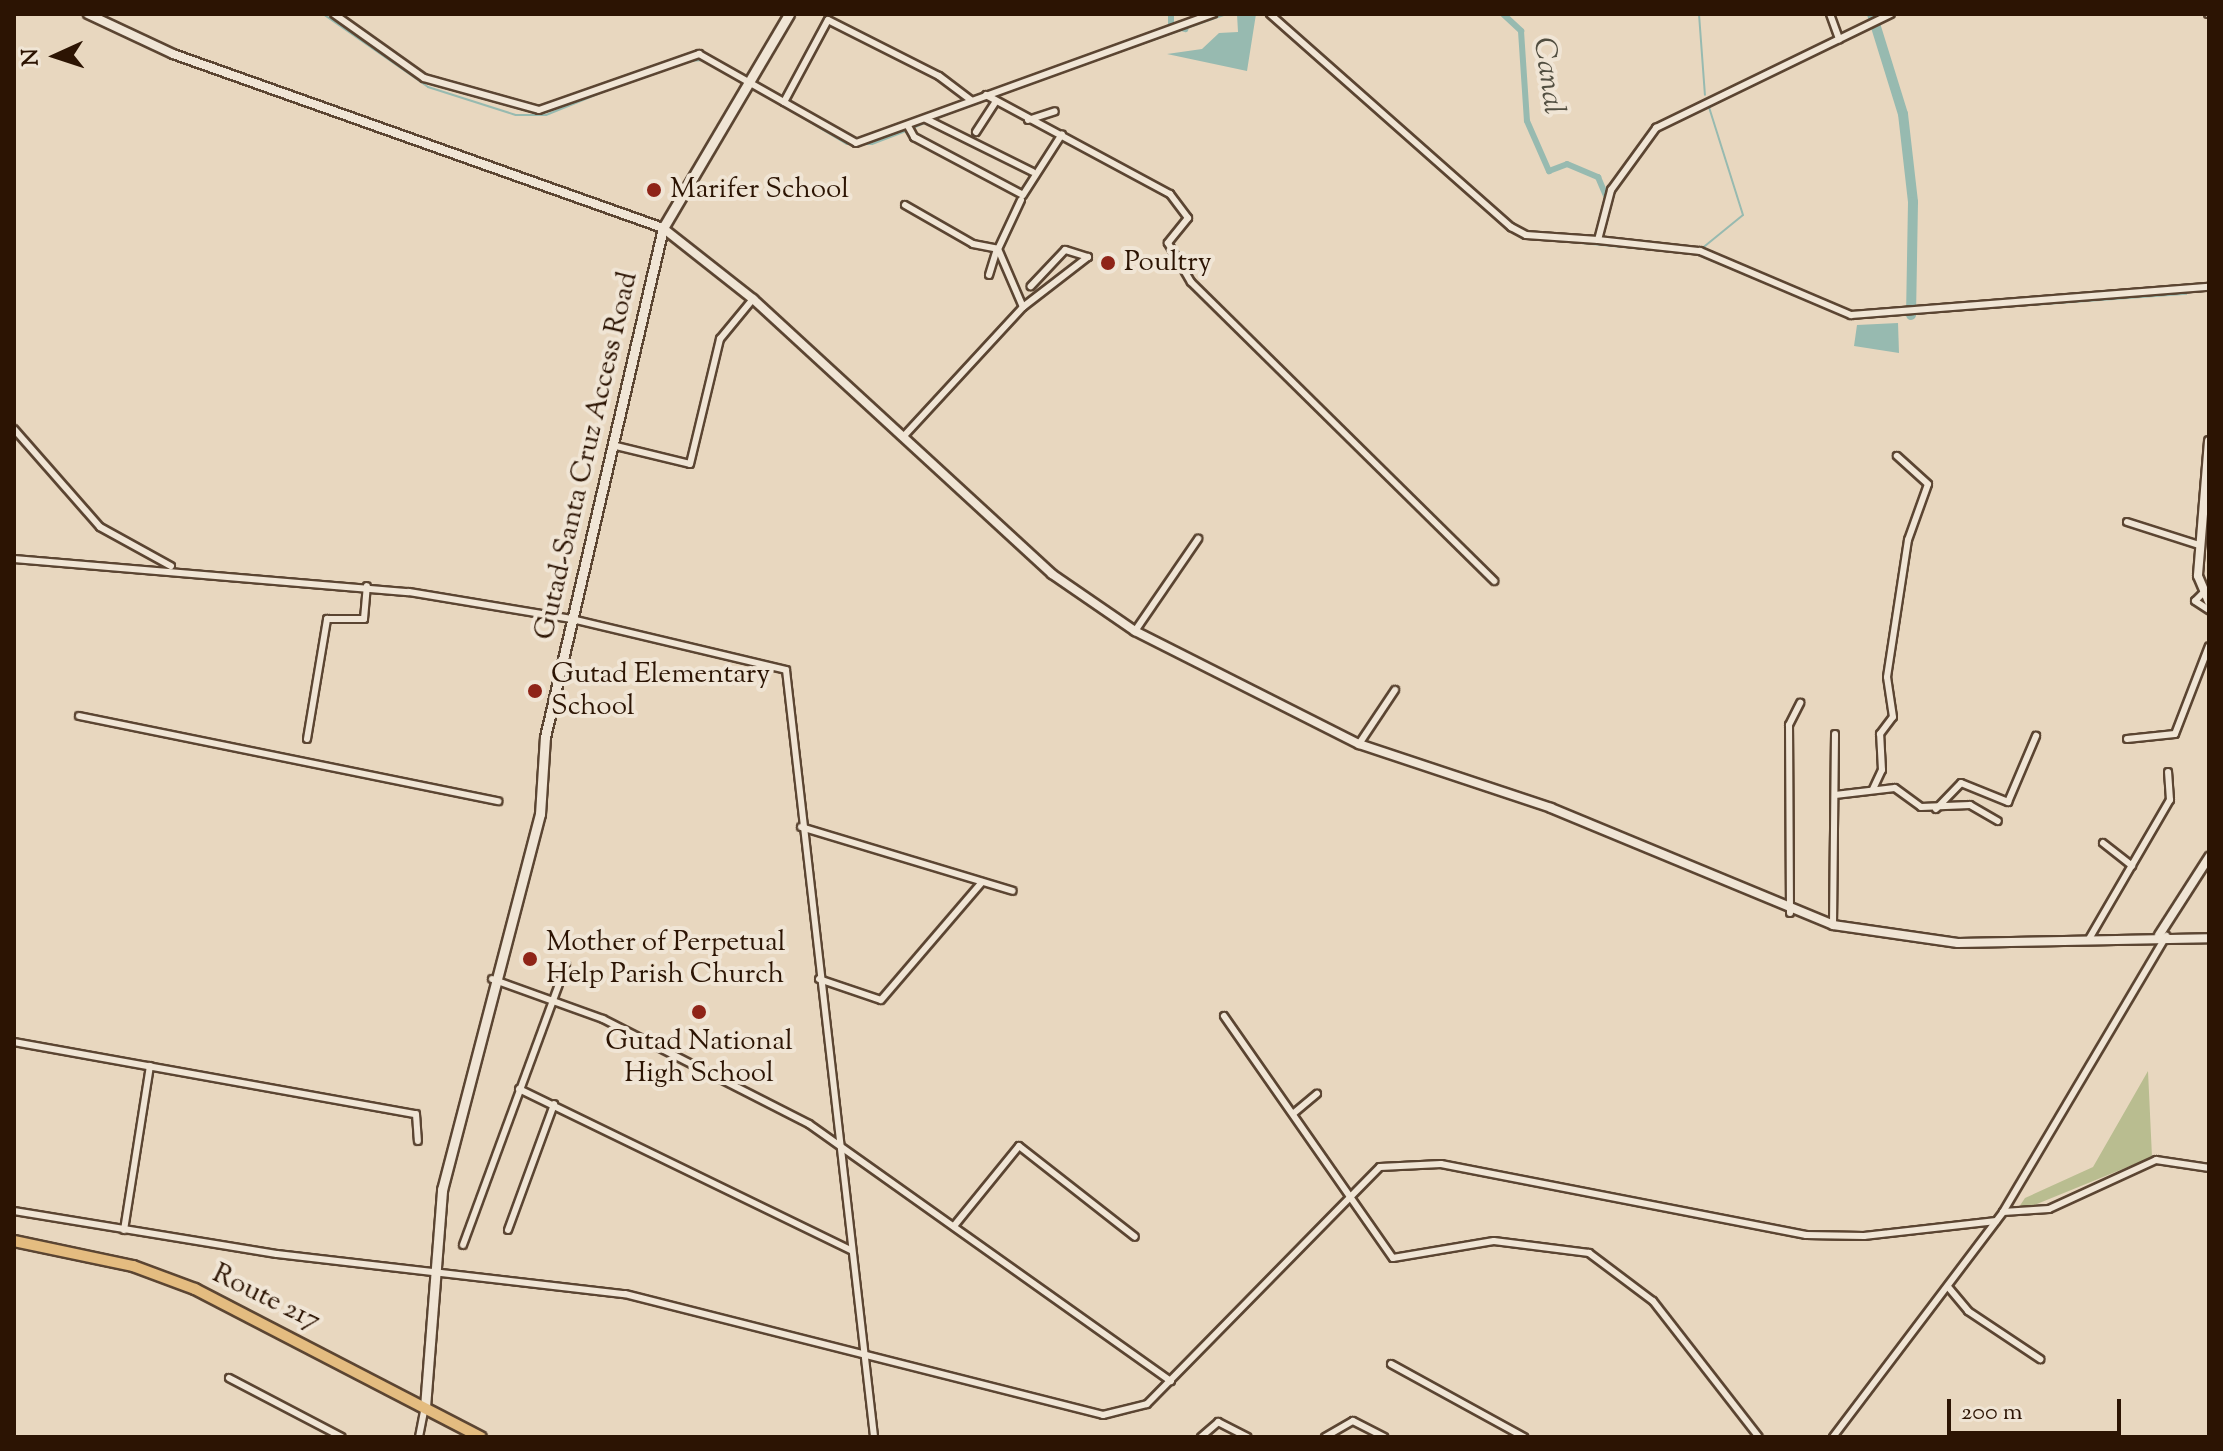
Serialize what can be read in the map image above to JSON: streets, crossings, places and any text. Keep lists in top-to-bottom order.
{
  "streets": {
    "main road": ["Gutad-Santa Cruz Access Road", "Route 217"]
  },
  "crossings": [
    ["Gutad-Santa Cruz Access Road", "Route 217"]
  ],
  "water": ["Canal"],
  "places": [
    "Marifer School",
    "Poultry",
    "Gutad Elementary School",
    "Mother of Perpetual Help Parish Church",
    "Gutad National High School"
  ],
  "scale_bar": "200 m",
  "north": "left"
}
